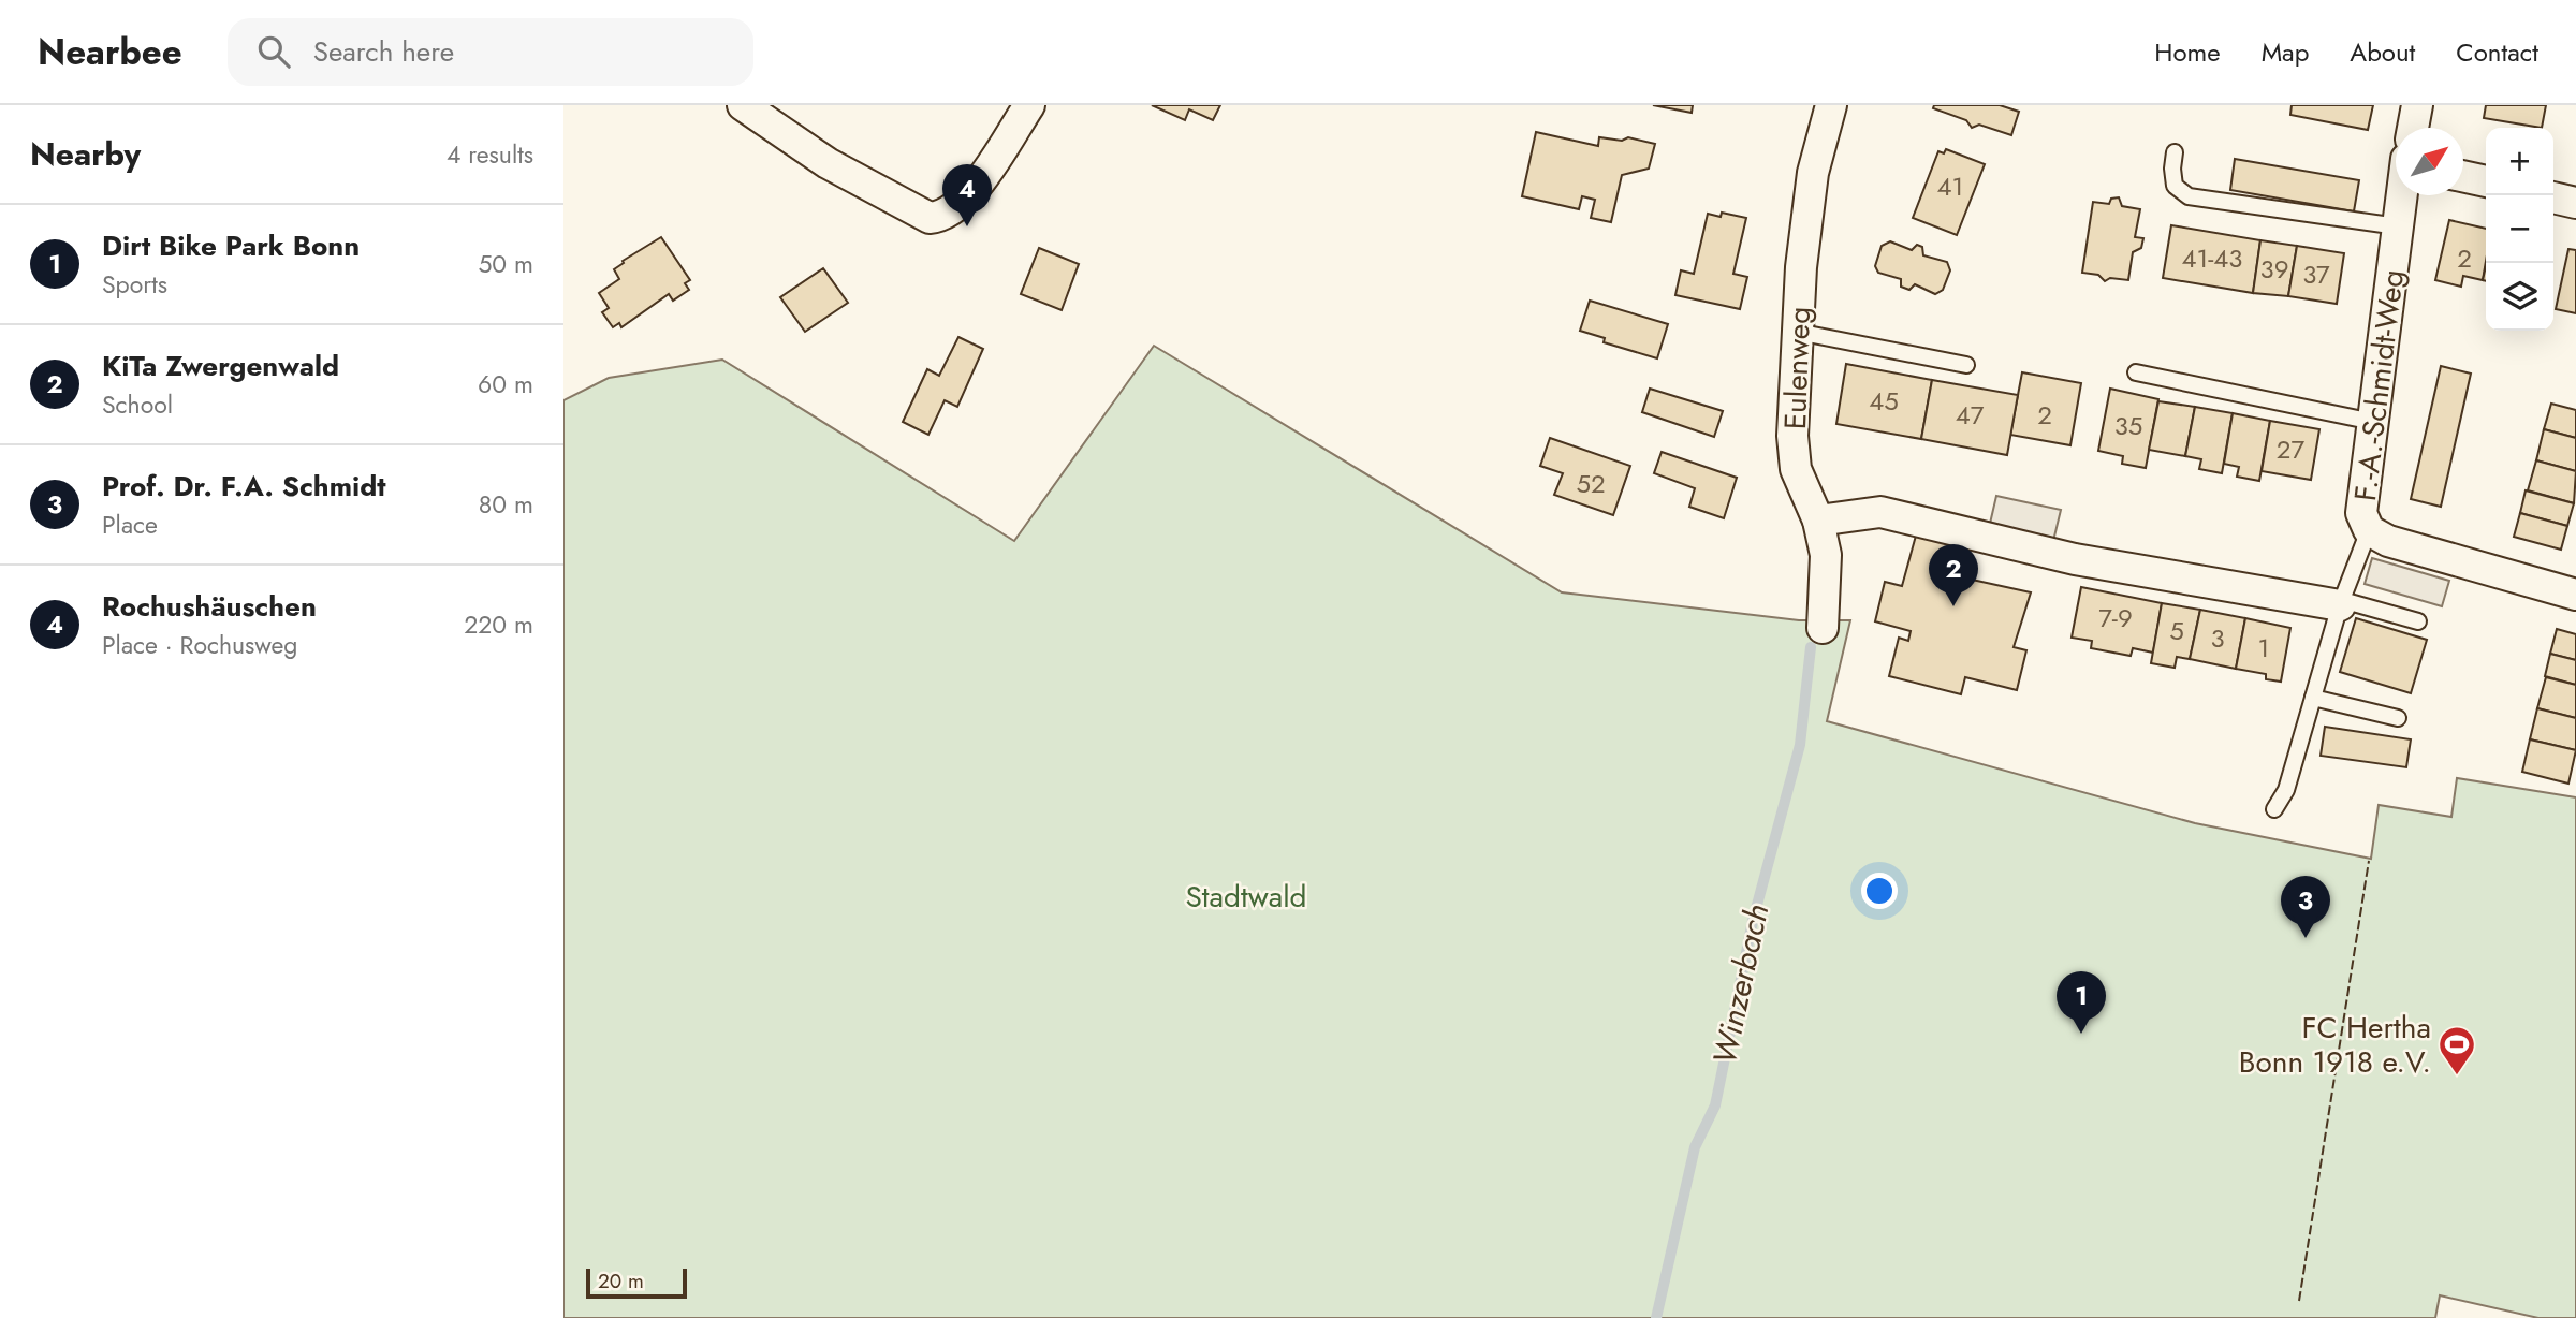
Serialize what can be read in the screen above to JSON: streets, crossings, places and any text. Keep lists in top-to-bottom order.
{
  "streets": {
    "street": ["Eulenweg", "F.-A.-Schmidt-Weg"]
  },
  "water": ["Winzerbach"],
  "parks": ["Stadtwald"],
  "places": {
    "sports": ["FC Hertha Bonn 1918 e.V."]
  },
  "house_numbers": [
    "41",
    "41-43",
    "2",
    "39",
    "37",
    "45",
    "47",
    "2",
    "35",
    "27",
    "52",
    "7-9",
    "5",
    "3",
    "1"
  ],
  "scale_bar": "20 m",
  "north": "top right",
  "page": {
    "header": "Nearbee",
    "search": "Search here",
    "nav": [
      "Home",
      "Map",
      "About",
      "Contact"
    ],
    "heading": ["Nearby", "4 results"],
    "map_buttons": ["+", "−"],
    "pins": [
      "4",
      "2",
      "3",
      "1"
    ],
    "list": [
      {
        "mark": "1",
        "name": "Dirt Bike Park Bonn",
        "note": "Sports",
        "value": "50 m"
      },
      {
        "mark": "2",
        "name": "KiTa Zwergenwald",
        "note": "School",
        "value": "60 m"
      },
      {
        "mark": "3",
        "name": "Prof. Dr. F.A. Schmidt",
        "note": "Place",
        "value": "80 m"
      },
      {
        "mark": "4",
        "name": "Rochushäuschen",
        "note": "Place · Rochusweg",
        "value": "220 m"
      }
    ],
    "scale": "20 m"
  }
}
